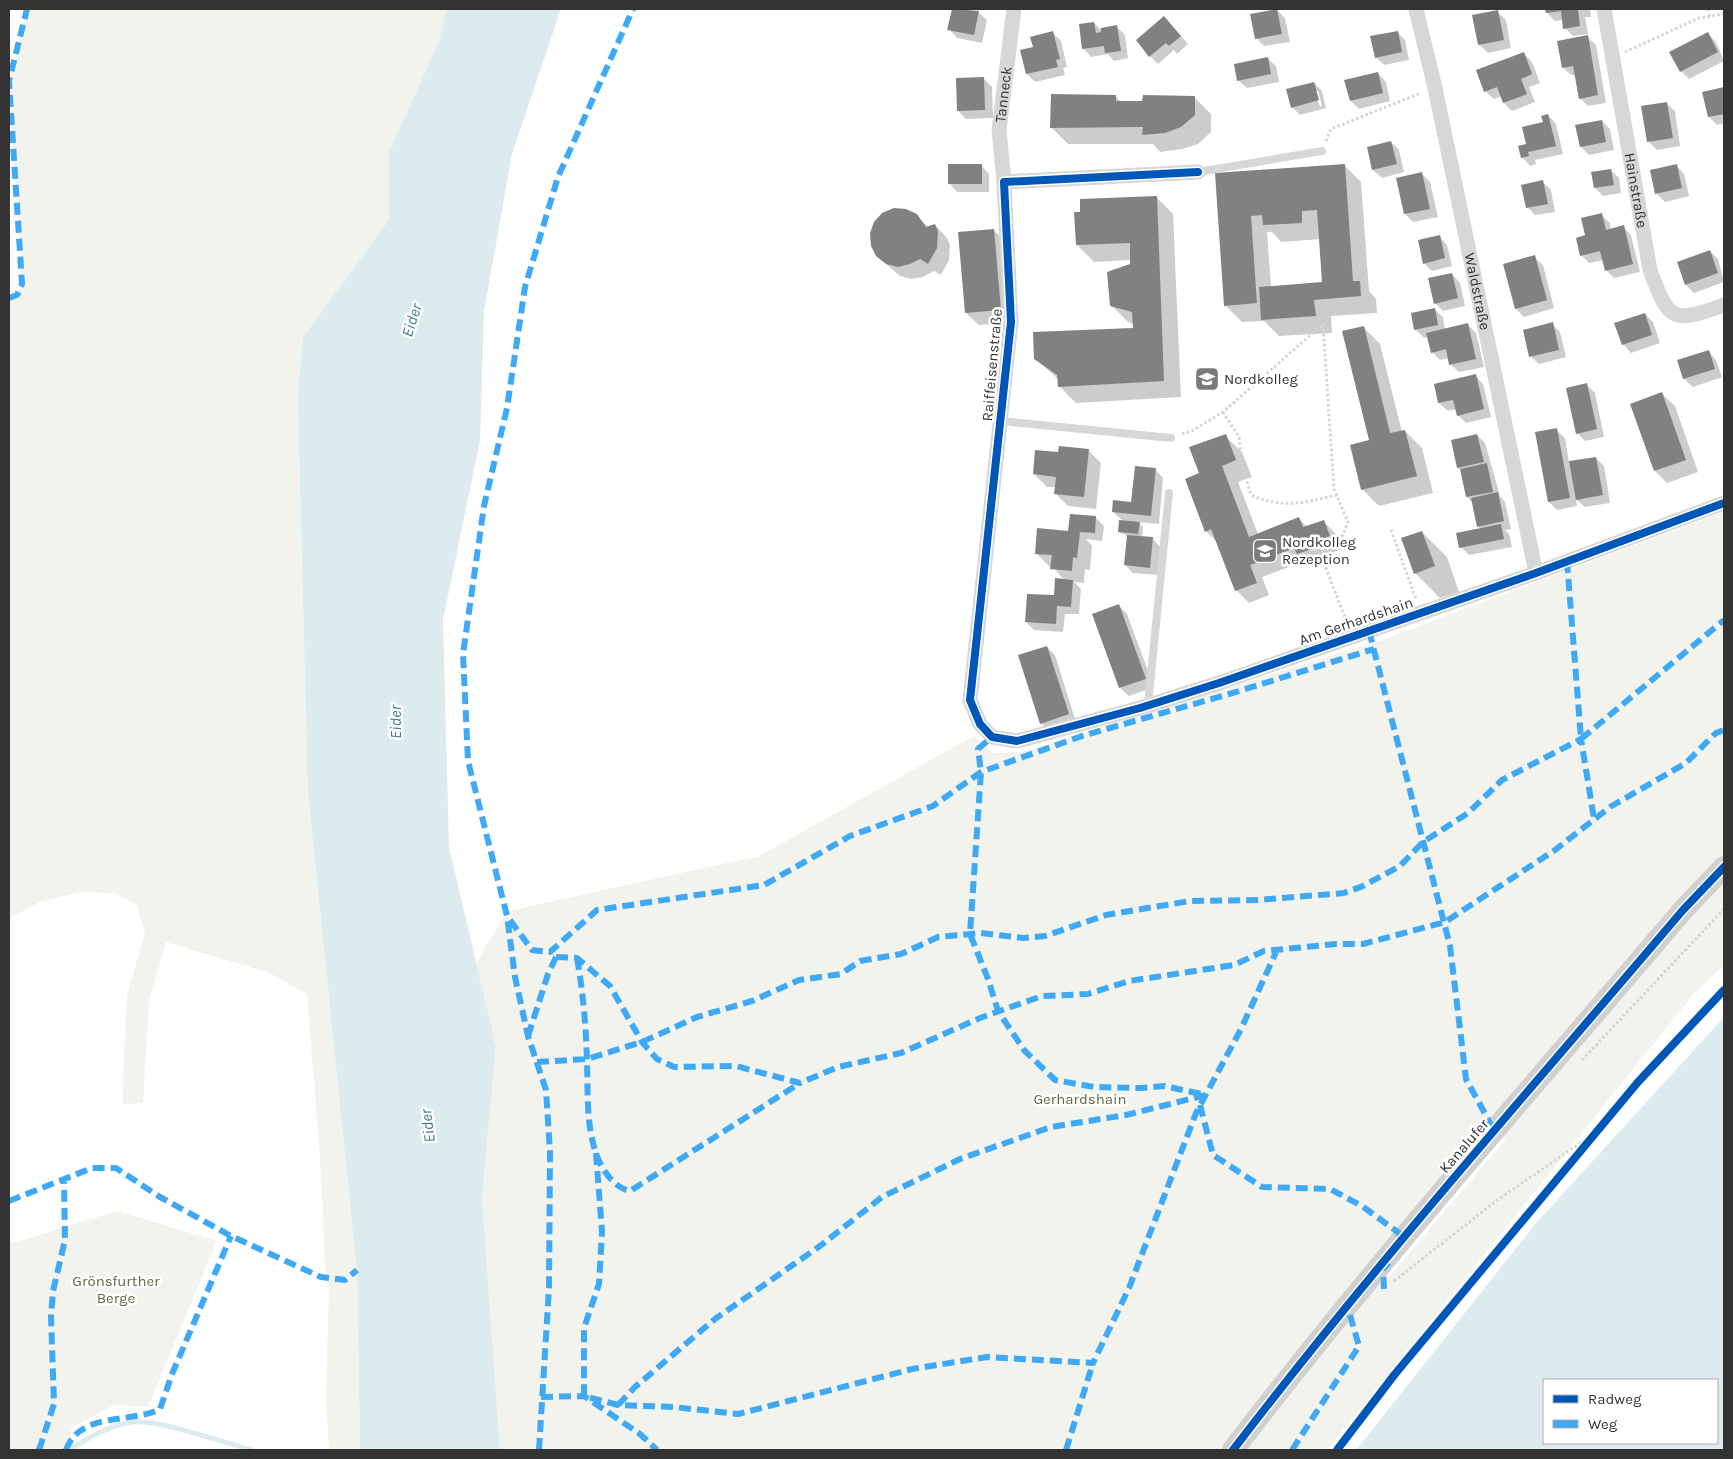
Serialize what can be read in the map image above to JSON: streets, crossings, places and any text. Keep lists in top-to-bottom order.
{
  "streets": {
    "street": [
      "Tanneck",
      "Hainstraße",
      "Waldstraße",
      "Raiffeisenstraße",
      "Am Gerhardshain",
      "Kanalufer"
    ]
  },
  "crossings": [
    ["Tanneck", "Raiffeisenstraße"],
    ["Waldstraße", "Am Gerhardshain"],
    ["Raiffeisenstraße", "Am Gerhardshain"]
  ],
  "water": ["Eider"],
  "parks": ["Gerhardshain", "Grönsfurther Berge"],
  "places": {
    "school or university": ["Nordkolleg", "Nordkolleg Rezeption"]
  },
  "legend": ["Radweg", "Weg"]
}
